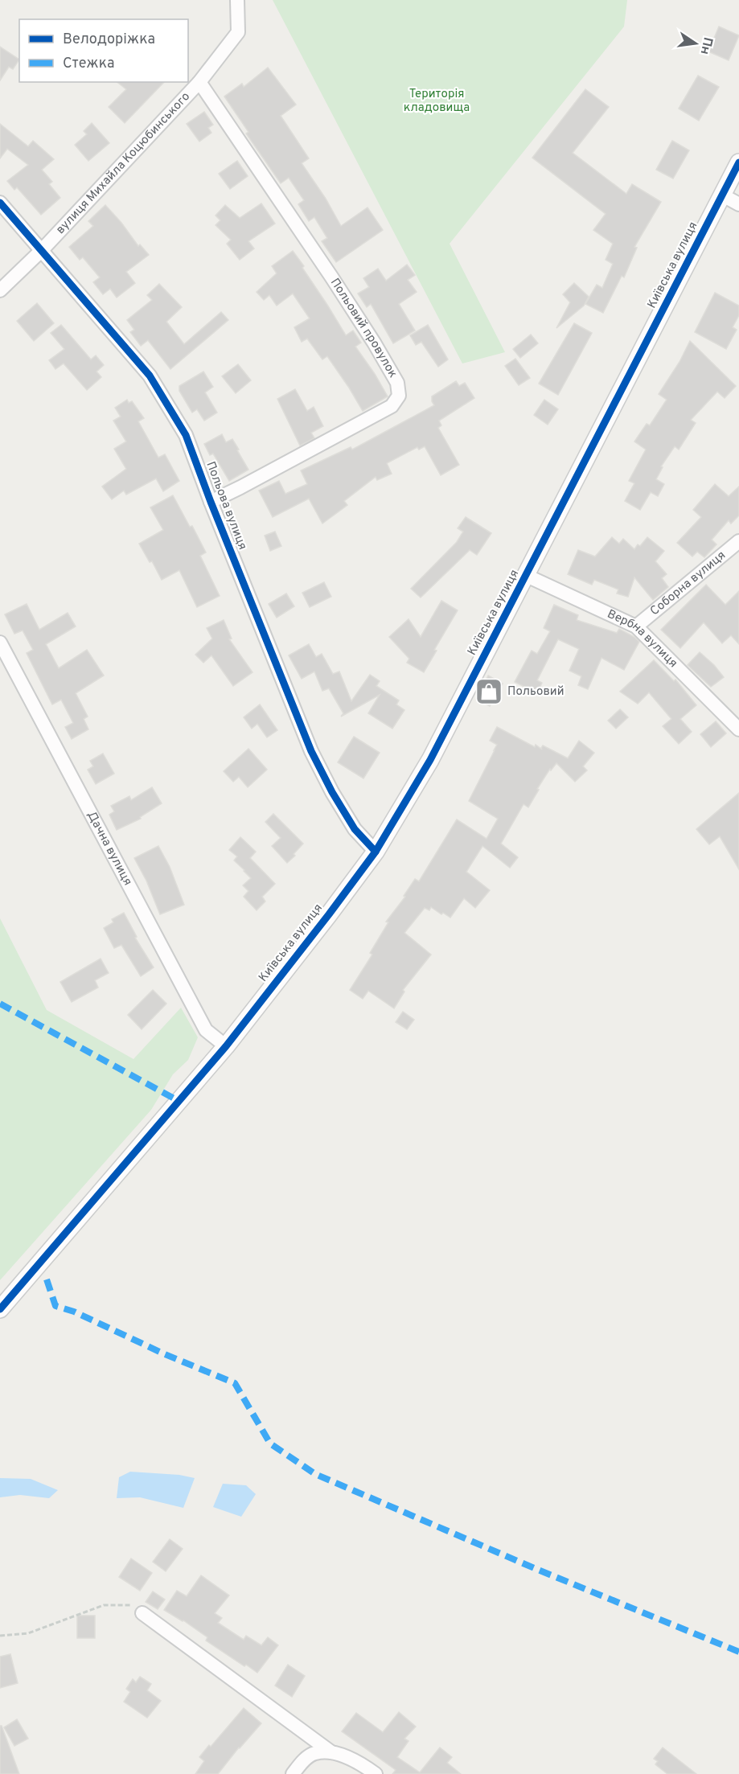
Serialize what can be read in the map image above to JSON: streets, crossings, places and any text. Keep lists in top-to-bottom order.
{
  "streets": {
    "street": [
      "вулиця Михайла Коцюбинського",
      "Київська вулиця",
      "Польовий провулок",
      "Польова вулиця",
      "Соборна вулиця",
      "Вербна вулиця",
      "Дачна вулиця"
    ]
  },
  "crossings": [
    ["вулиця Михайла Коцюбинського", "Польовий провулок"],
    ["вулиця Михайла Коцюбинського", "Польова вулиця"],
    ["Київська вулиця", "Польова вулиця"],
    ["Київська вулиця", "Вербна вулиця"],
    ["Київська вулиця", "Дачна вулиця"],
    ["Польовий провулок", "Польова вулиця"],
    ["Соборна вулиця", "Вербна вулиця"]
  ],
  "parks": ["Територія кладовища"],
  "places": {
    "shop": ["Польовий"]
  },
  "legend": ["Велодоріжка", "Стежка"],
  "north": "right"
}
